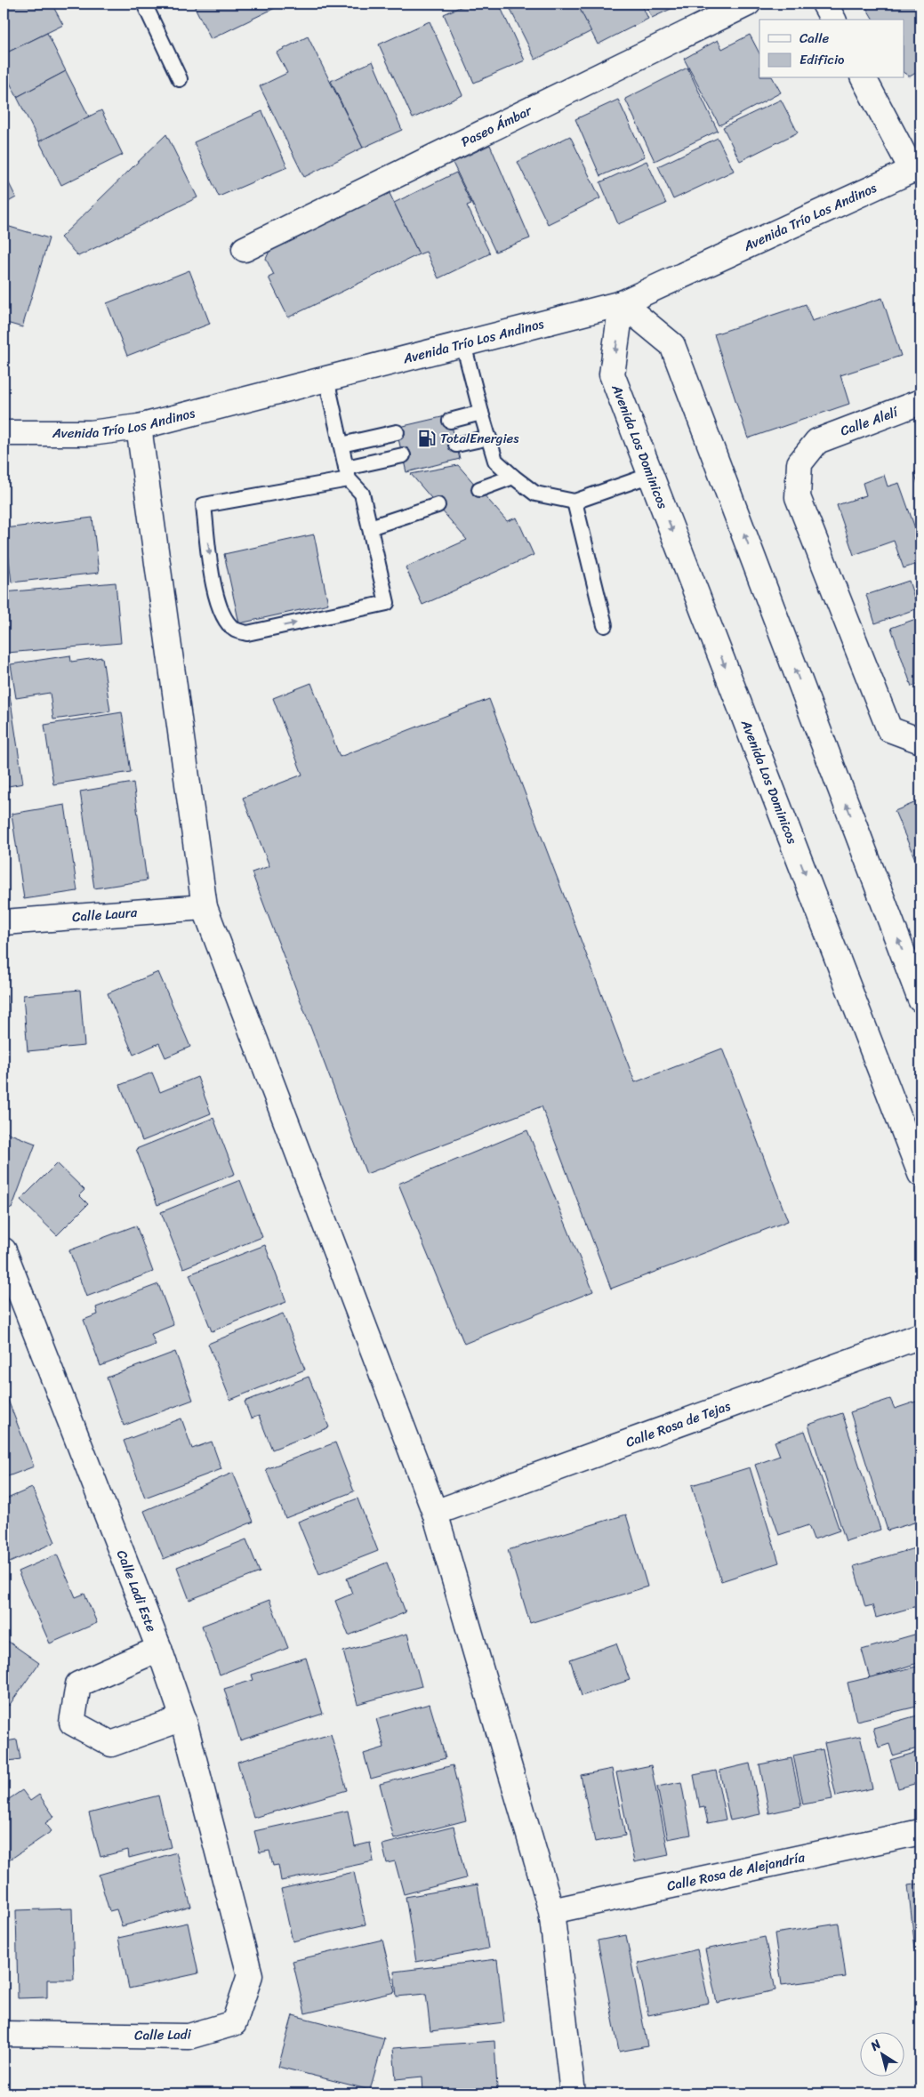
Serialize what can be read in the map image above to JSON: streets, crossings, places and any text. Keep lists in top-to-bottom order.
{
  "streets": {
    "street": [
      "Paseo Ámbar",
      "Avenida Trío Los Andinos",
      "Calle Alelí",
      "Avenida Los Dominicos",
      "Calle Laura",
      "Calle Rosa de Tejas",
      "Calle Ladi Este",
      "Calle Rosa de Alejandría",
      "Calle Ladi"
    ]
  },
  "crossings": [
    ["Avenida Trío Los Andinos", "Avenida Los Dominicos"],
    ["Calle Ladi Este", "Calle Ladi"]
  ],
  "places": {
    "fuel station": ["TotalEnergies"]
  },
  "legend": ["Calle", "Edificio"],
  "north": "top left"
}
